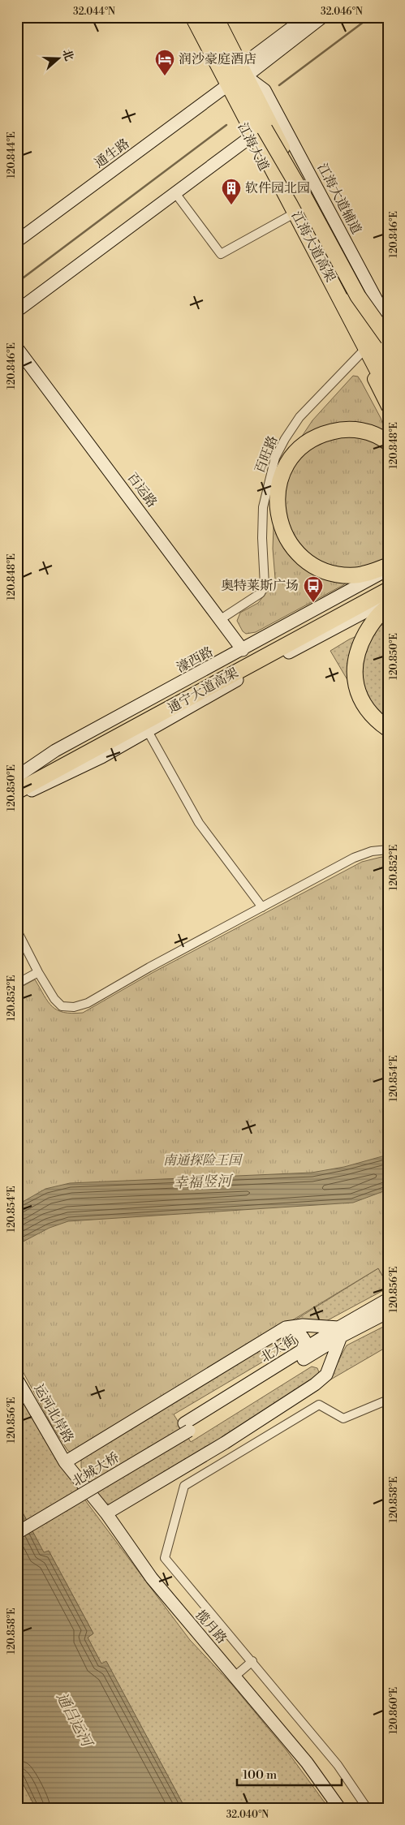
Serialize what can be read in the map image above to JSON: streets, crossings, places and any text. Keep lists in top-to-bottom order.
{
  "streets": {
    "highway": ["江海大道高架", "通宁大道高架"],
    "main road": [
      "江海大道",
      "通生路",
      "江海大道辅道",
      "百运路",
      "濠西路",
      "北大街",
      "运河北岸路",
      "北城大桥",
      "揽月路"
    ],
    "street": ["百旺路"]
  },
  "crossings": [
    ["江海大道", "通生路"],
    ["江海大道", "江海大道辅道"],
    ["江海大道", "百旺路"],
    ["百旺路", "百运路"],
    ["百运路", "濠西路"],
    ["北大街", "北城大桥"],
    ["运河北岸路", "揽月路"]
  ],
  "water": ["幸福竖河", "通吕运河"],
  "parks": ["南通探险王国"],
  "places": {
    "hotel": ["润沙豪庭酒店"],
    "building": ["软件园北园"],
    "bus stop": ["奥特莱斯广场"]
  },
  "scale_bar": "100 m",
  "north": "right",
  "coordinates": [
    "32.044°N",
    "32.046°N",
    "120.844°E",
    "120.846°E",
    "120.848°E",
    "120.850°E",
    "120.852°E",
    "120.854°E",
    "120.856°E",
    "120.858°E",
    "120.860°E",
    "32.040°N"
  ]
}
